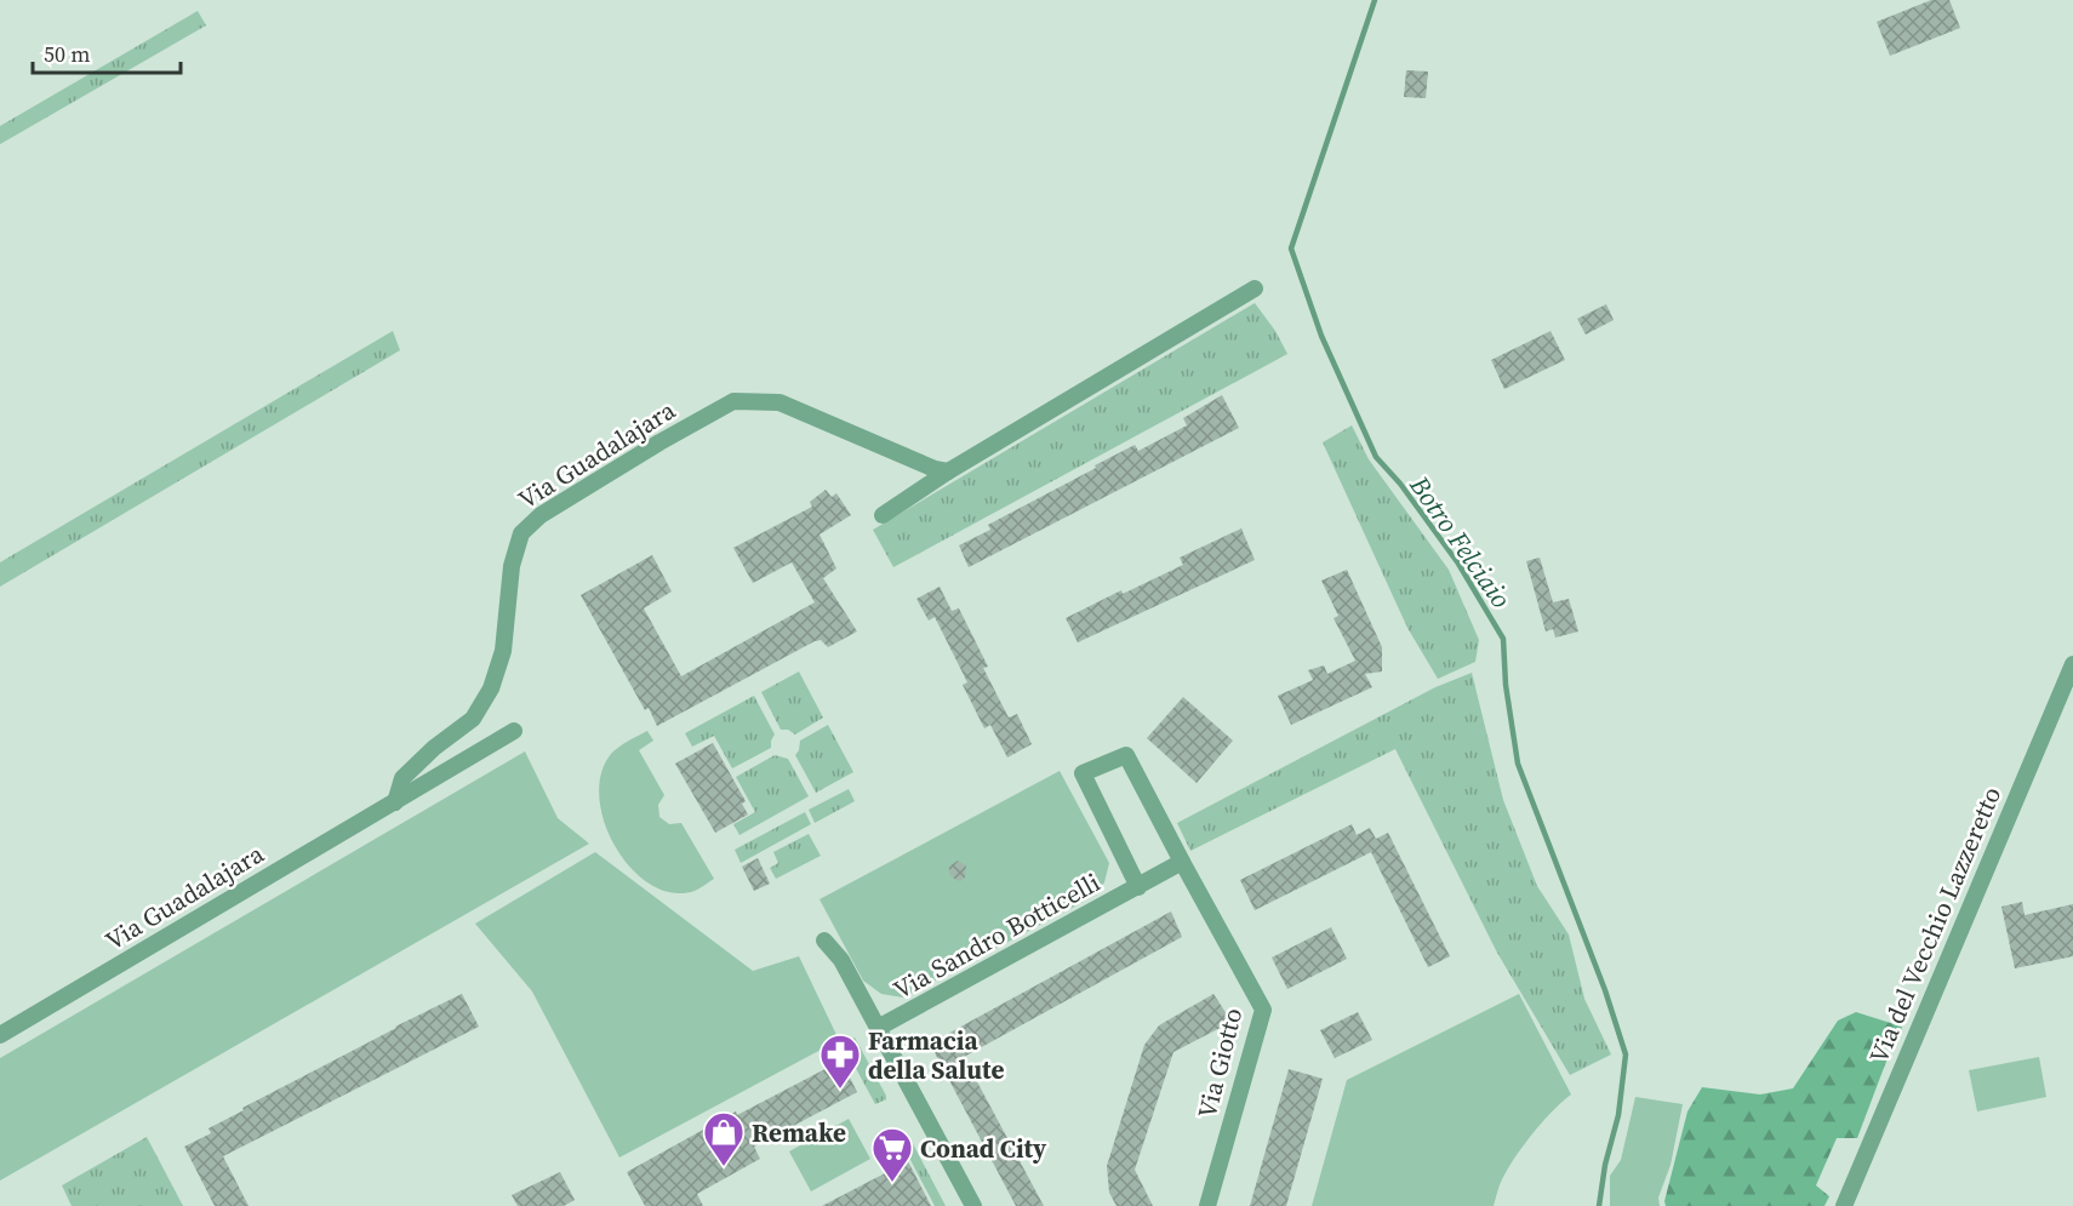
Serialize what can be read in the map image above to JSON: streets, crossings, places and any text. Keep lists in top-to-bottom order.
{
  "streets": {
    "street": [
      "Via Guadalajara",
      "Via del Vecchio Lazzeretto",
      "Via Sandro Botticelli",
      "Via Giotto"
    ]
  },
  "crossings": [
    ["Via Sandro Botticelli", "Via Giotto"]
  ],
  "water": ["Botro Felciaio"],
  "places": {
    "pharmacy": ["Farmacia della Salute"],
    "shop": ["Remake"],
    "supermarket": ["Conad City"]
  },
  "scale_bar": "50 m"
}
